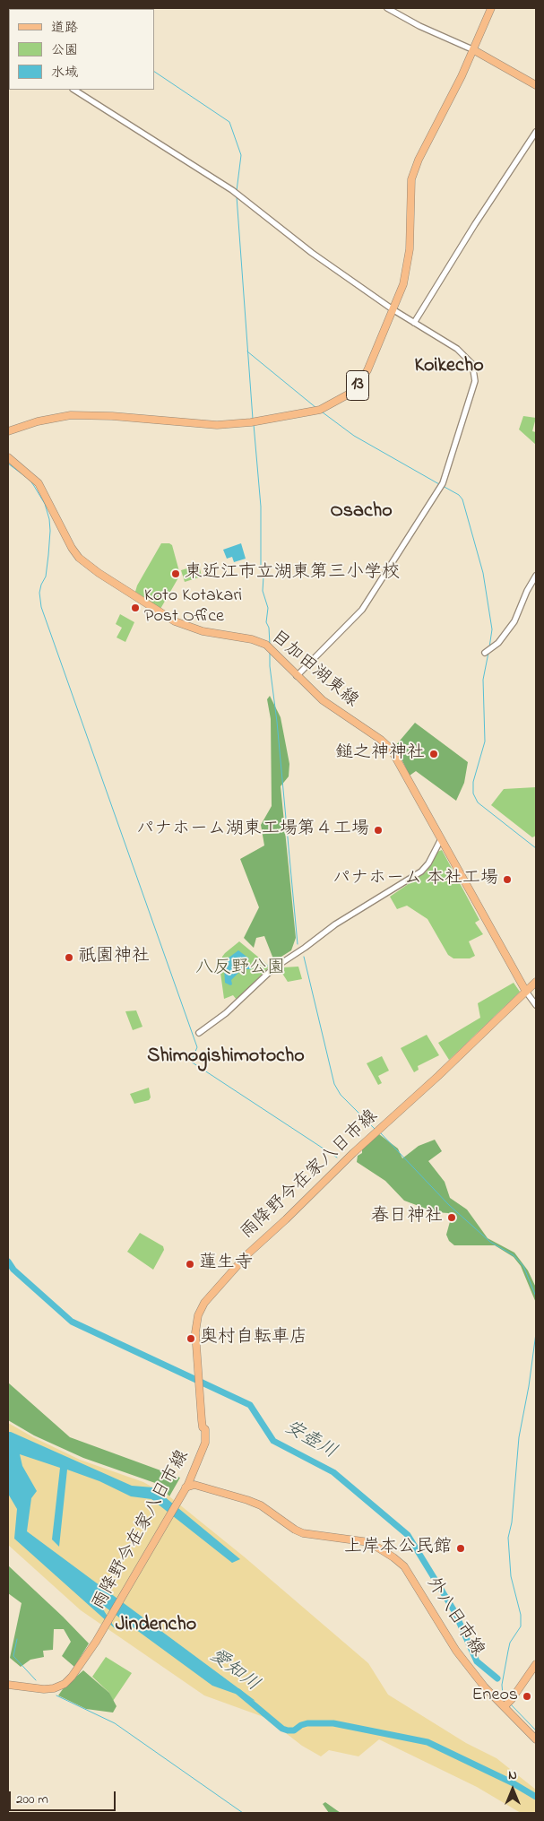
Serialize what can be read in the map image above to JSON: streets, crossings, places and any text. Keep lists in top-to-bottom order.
{
  "streets": {
    "main road": [
      "13",
      "目加田湖東線",
      "雨降野今在家八日市線",
      "外八日市線"
    ]
  },
  "crossings": [
    ["目加田湖東線", "雨降野今在家八日市線"],
    ["雨降野今在家八日市線", "外八日市線"]
  ],
  "districts": [
    "Koikecho",
    "Osacho",
    "Shimogishimotocho",
    "Jindencho"
  ],
  "water": ["安壺川", "愛知川"],
  "parks": ["八反野公園"],
  "places": [
    "東近江市立湖東第三小学校",
    "Koto Kotakari Post Office",
    "鎚之神神社",
    "パナホーム湖東工場第４工場",
    "パナホーム 本社工場",
    "祇園神社",
    "春日神社",
    "蓮生寺",
    "奥村自転車店",
    "上岸本公民館",
    "Eneos"
  ],
  "legend": ["道路", "公園", "水域"],
  "scale_bar": "200 m",
  "north": "top"
}
